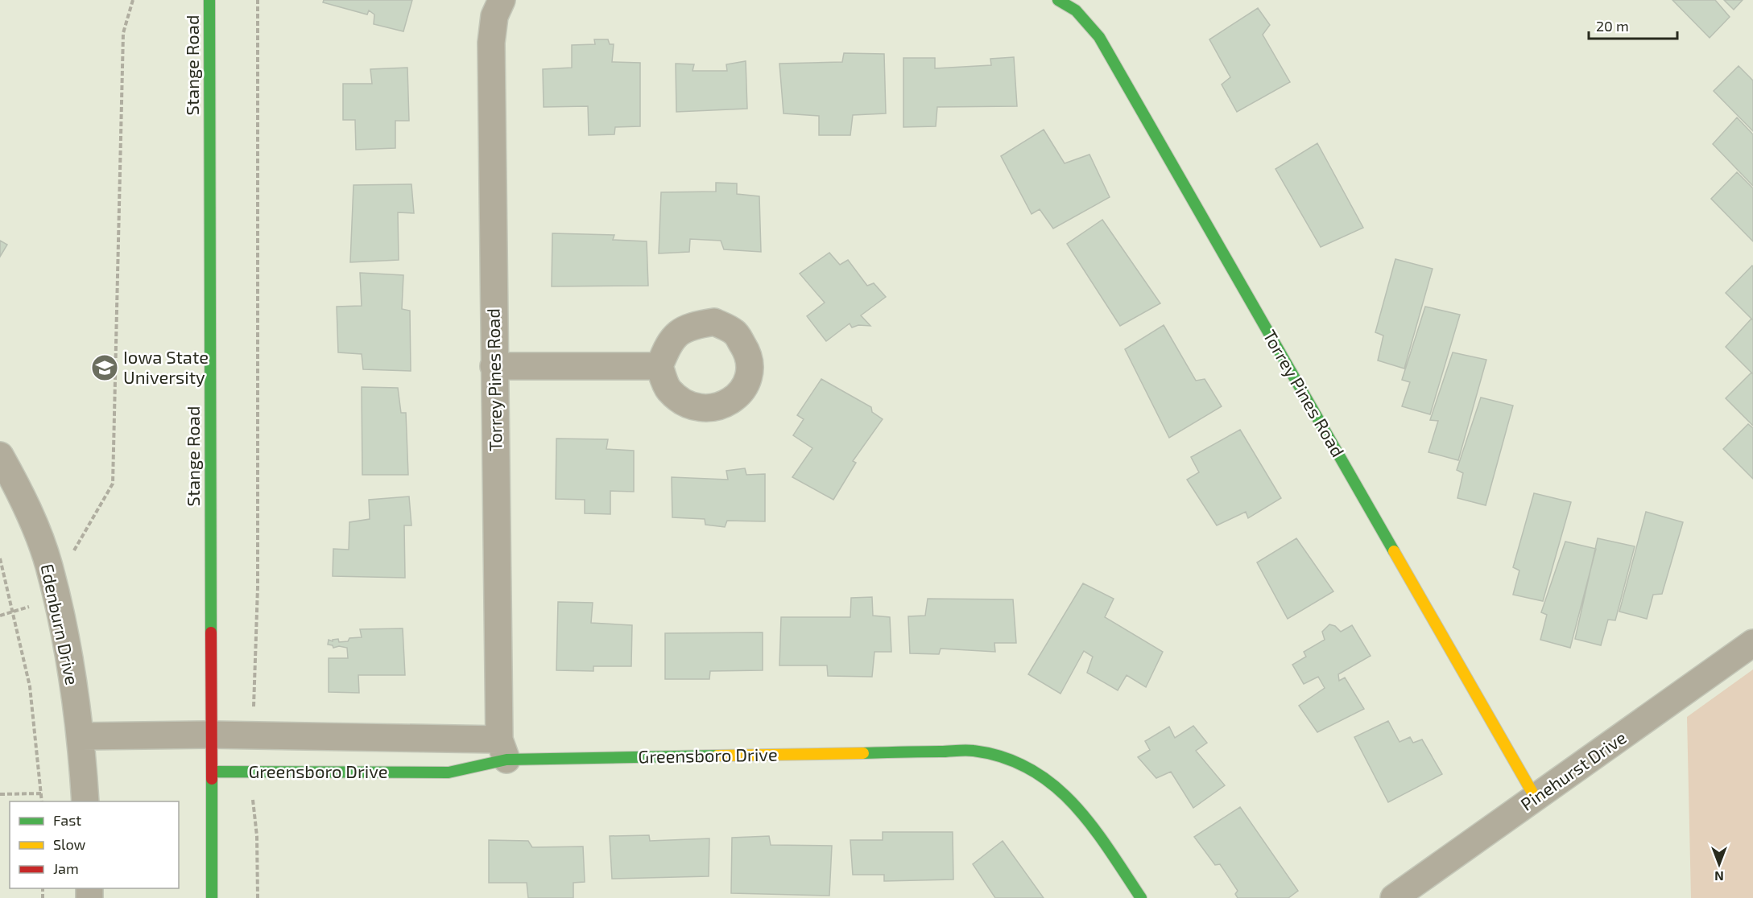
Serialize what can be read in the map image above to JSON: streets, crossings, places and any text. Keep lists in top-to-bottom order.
{
  "streets": {
    "street": [
      "Stange Road",
      "Torrey Pines Road",
      "Edenburn Drive",
      "Greensboro Drive",
      "Pinehurst Drive"
    ]
  },
  "crossings": [
    ["Stange Road", "Greensboro Drive"],
    ["Torrey Pines Road", "Greensboro Drive"],
    ["Torrey Pines Road", "Pinehurst Drive"],
    ["Edenburn Drive", "Greensboro Drive"]
  ],
  "places": {
    "school or university": ["Iowa State University"]
  },
  "legend": ["Fast", "Slow", "Jam"],
  "scale_bar": "20 m",
  "north": "bottom"
}
